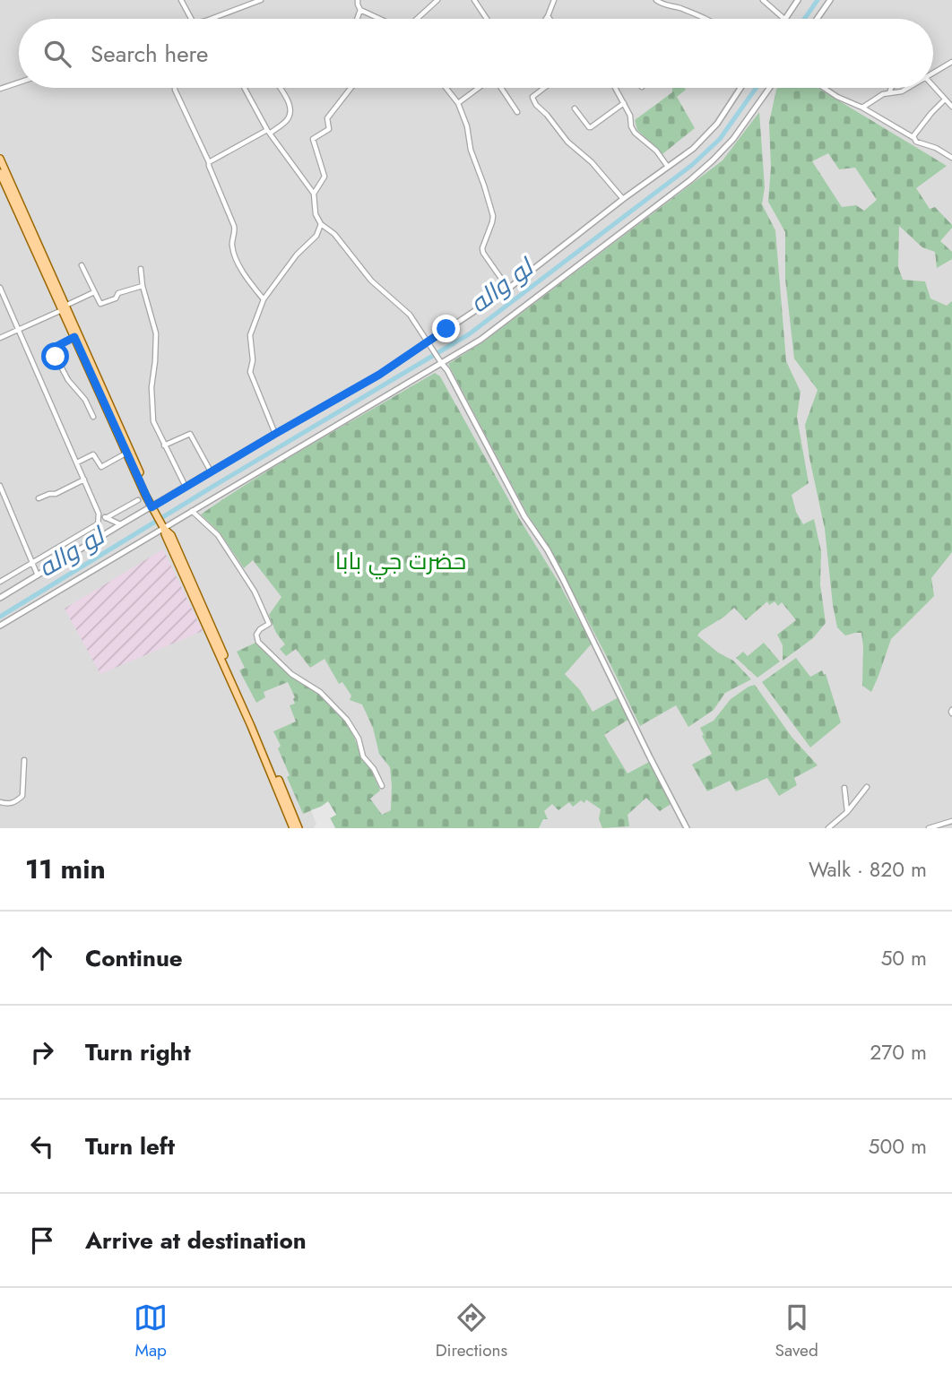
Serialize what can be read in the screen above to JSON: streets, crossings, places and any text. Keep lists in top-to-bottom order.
{
  "water": ["لو واله"],
  "parks": ["حضرت جي بابا"],
  "page": {
    "search": "Search here",
    "heading": ["11 min", "Walk · 820 m"],
    "list": [
      ["Continue", "50 m"],
      ["Turn right", "270 m"],
      ["Turn left", "500 m"],
      "Arrive at destination"
    ],
    "nav": ["Map", "Directions", "Saved"]
  }
}
